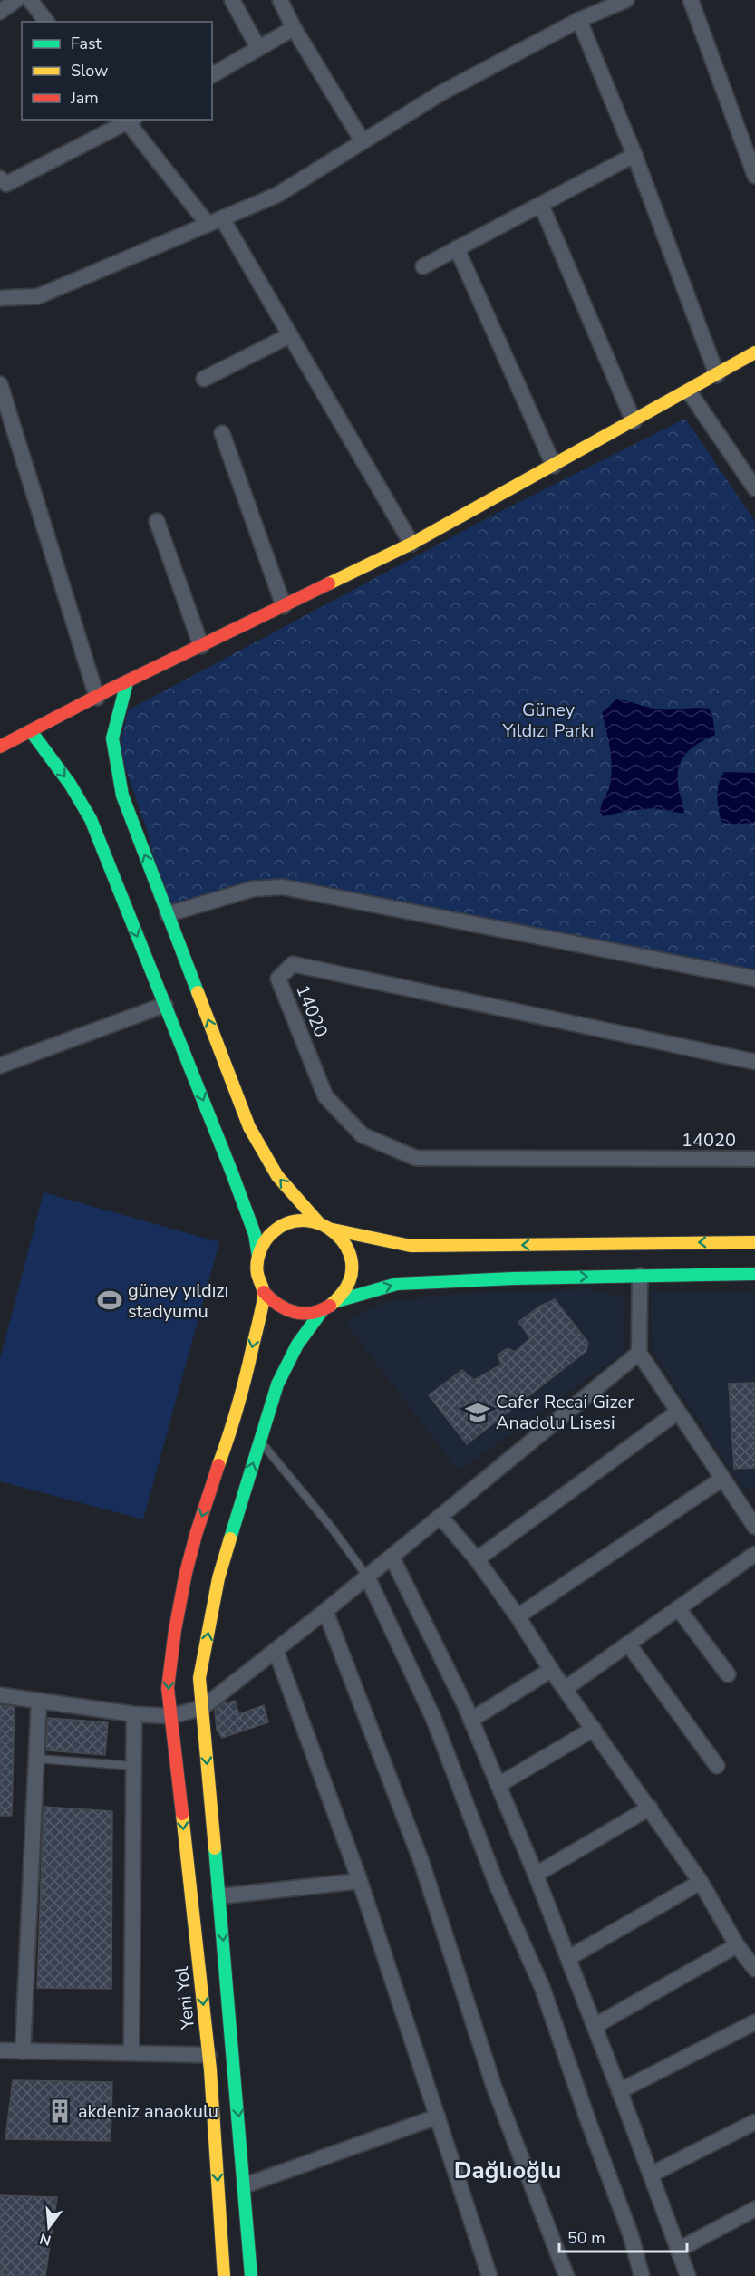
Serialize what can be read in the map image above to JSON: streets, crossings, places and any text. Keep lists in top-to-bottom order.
{
  "streets": {
    "main road": ["Yeni Yol"],
    "street": ["14020"]
  },
  "districts": ["Dağlıoğlu"],
  "parks": ["Güney Yıldızı Parkı"],
  "places": {
    "sports": ["güney yıldızı stadyumu"],
    "school or university": ["Cafer Recai Gizer Anadolu Lisesi"],
    "building": ["akdeniz anaokulu"]
  },
  "legend": ["Fast", "Slow", "Jam"],
  "scale_bar": "50 m",
  "north": "bottom"
}
